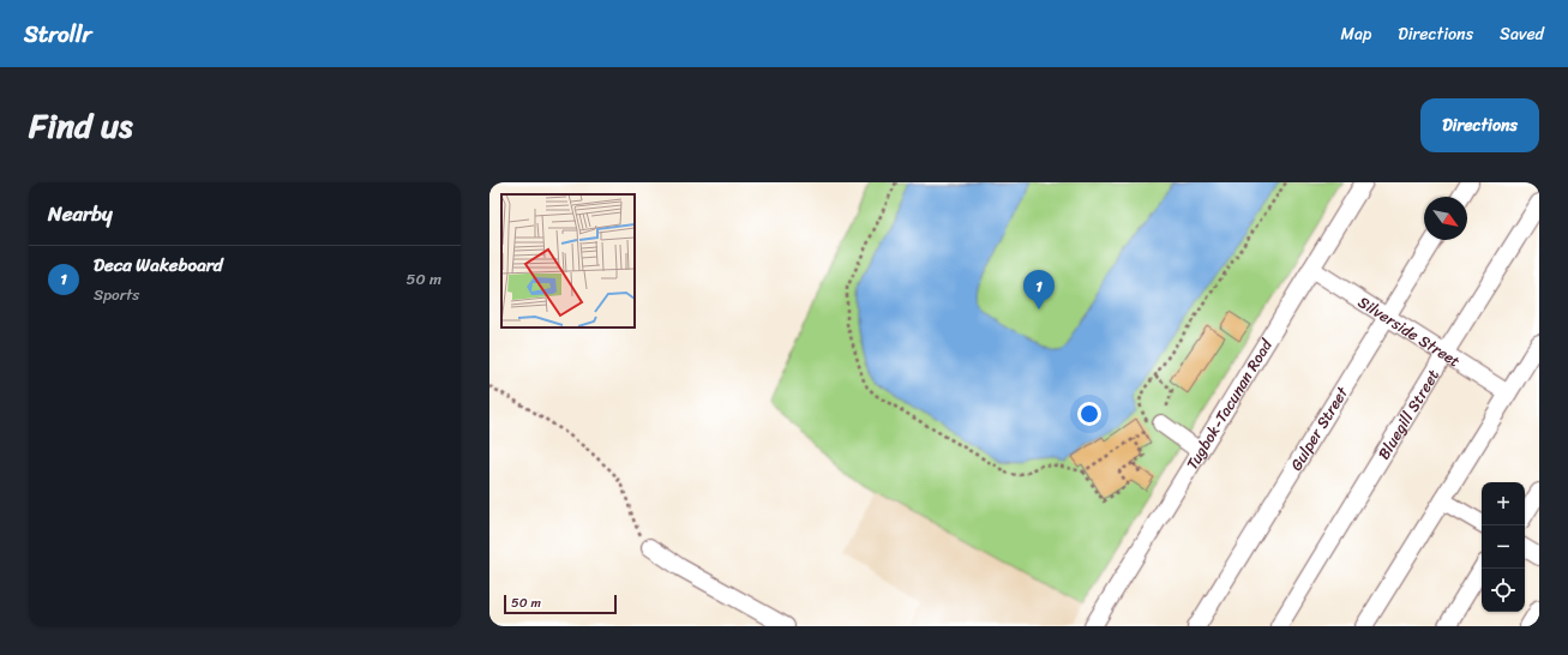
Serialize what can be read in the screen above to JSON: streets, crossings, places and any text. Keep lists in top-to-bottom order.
{
  "streets": {
    "street": [
      "Silverside Street",
      "Tugbok-Tacunan Road",
      "Bluegill Street",
      "Gulper Street"
    ]
  },
  "crossings": [
    ["Silverside Street", "Tugbok-Tacunan Road"],
    ["Silverside Street", "Bluegill Street"],
    ["Silverside Street", "Gulper Street"]
  ],
  "scale_bar": "50 m",
  "north": "bottom right",
  "page": {
    "header": "Strollr",
    "nav": ["Map", "Directions", "Saved"],
    "title": "Find us",
    "buttons": "Directions",
    "heading": "Nearby",
    "list": [
      {
        "mark": "1",
        "name": "Deca Wakeboard",
        "note": "Sports",
        "value": "50 m"
      }
    ],
    "pins": "1",
    "map_buttons": ["+", "−"],
    "scale": "50 m"
  }
}
